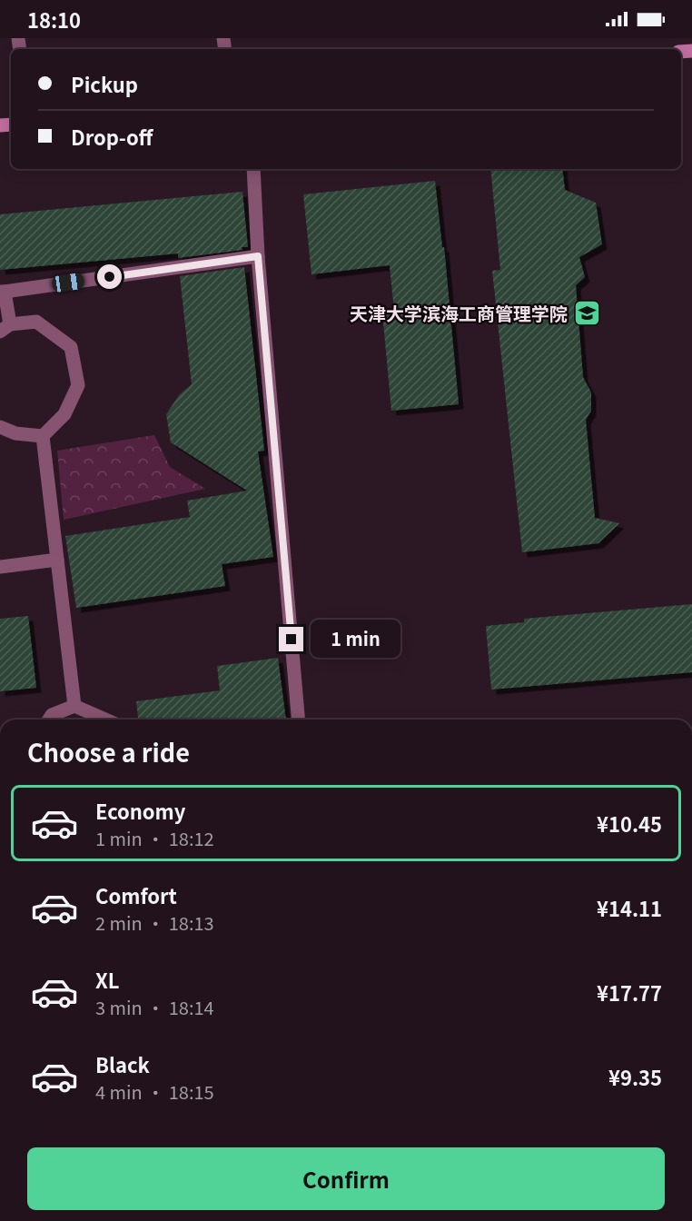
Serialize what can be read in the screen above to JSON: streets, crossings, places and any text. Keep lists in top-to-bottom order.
{
  "places": {
    "school or university": ["天津大学滨海工商管理学院"]
  },
  "page": {
    "status": "18:10",
    "banner": ["Pickup", "Drop-off"],
    "bubble": "1 min",
    "heading": "Choose a ride",
    "list": [
      {
        "name": "Economy",
        "note": "1 min · 18:12",
        "value": "¥10.45"
      },
      {
        "name": "Comfort",
        "note": "2 min · 18:13",
        "value": "¥14.11"
      },
      {
        "name": "XL",
        "note": "3 min · 18:14",
        "value": "¥17.77"
      },
      {
        "name": "Black",
        "note": "4 min · 18:15",
        "value": "¥9.35"
      }
    ],
    "buttons": "Confirm"
  }
}
